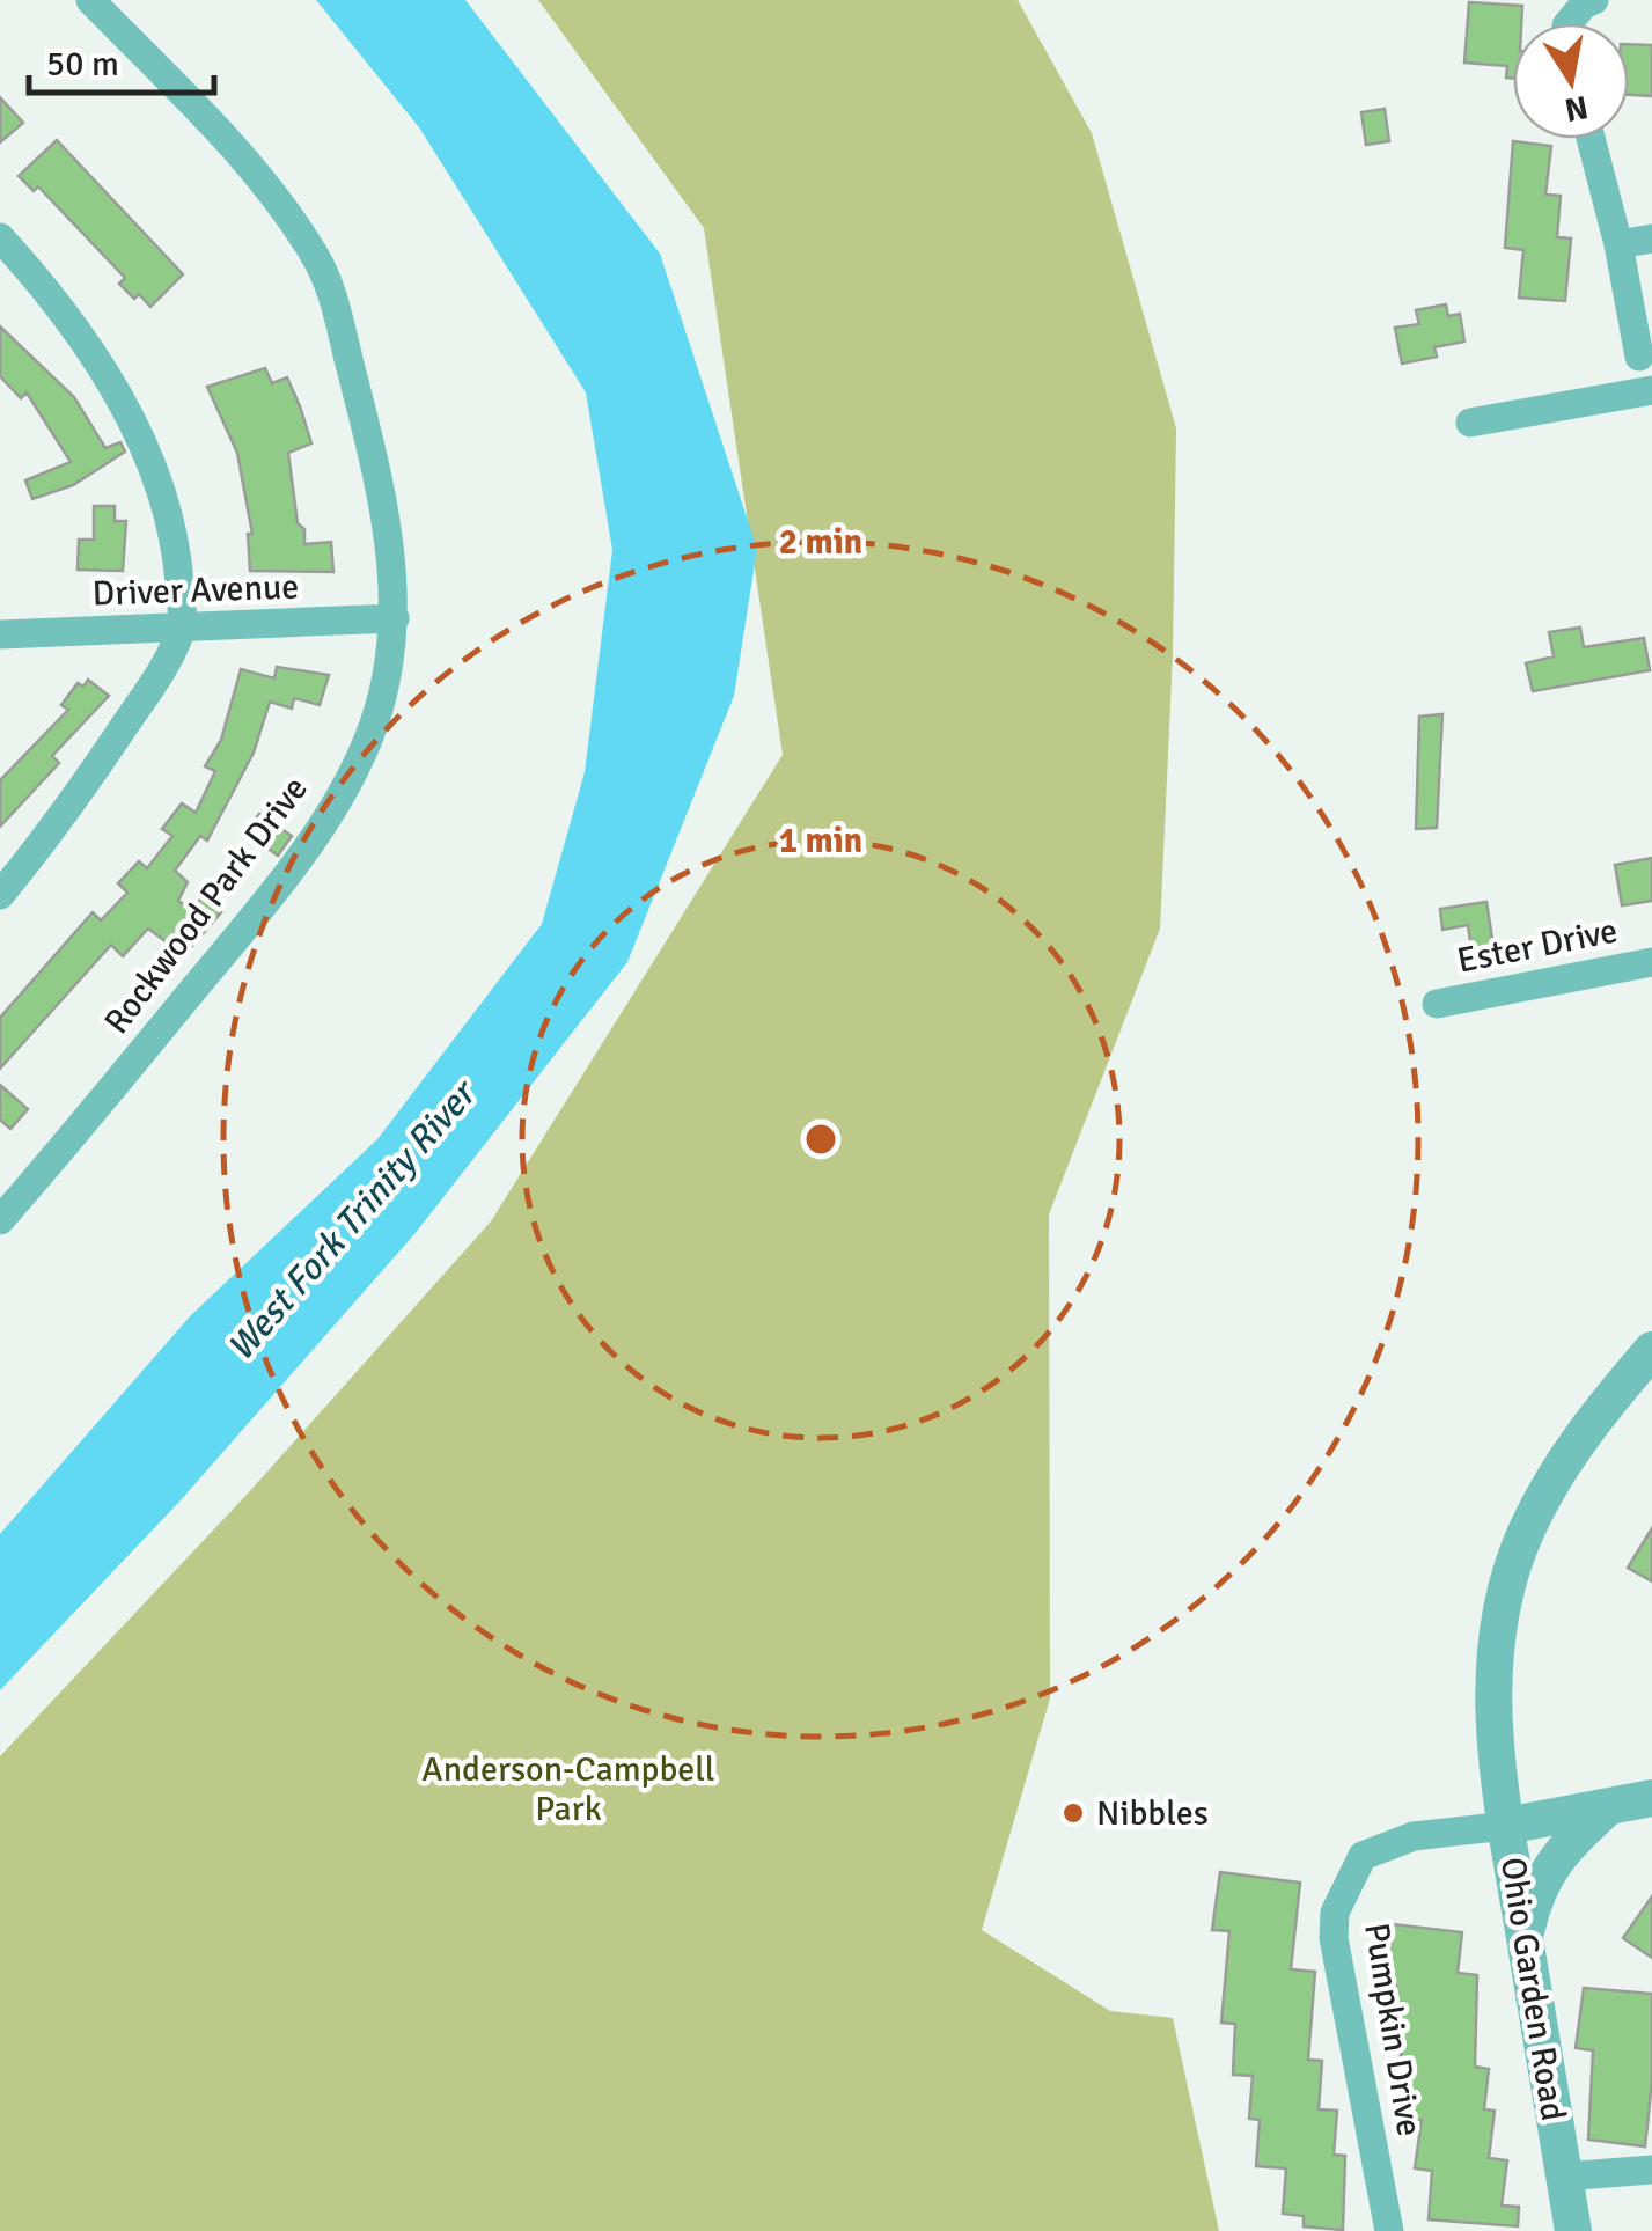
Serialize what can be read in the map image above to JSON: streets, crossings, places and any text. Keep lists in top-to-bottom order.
{
  "streets": {
    "street": [
      "Driver Avenue",
      "Rockwood Park Drive",
      "Ester Drive",
      "Ohio Garden Road",
      "Pumpkin Drive"
    ]
  },
  "crossings": [
    ["Driver Avenue", "Rockwood Park Drive"],
    ["Ohio Garden Road", "Pumpkin Drive"]
  ],
  "water": ["West Fork Trinity River"],
  "parks": ["Anderson-Campbell Park"],
  "places": ["Nibbles"],
  "scale_bar": "50 m",
  "north": "bottom",
  "rings": ["2 min", "1 min"]
}
